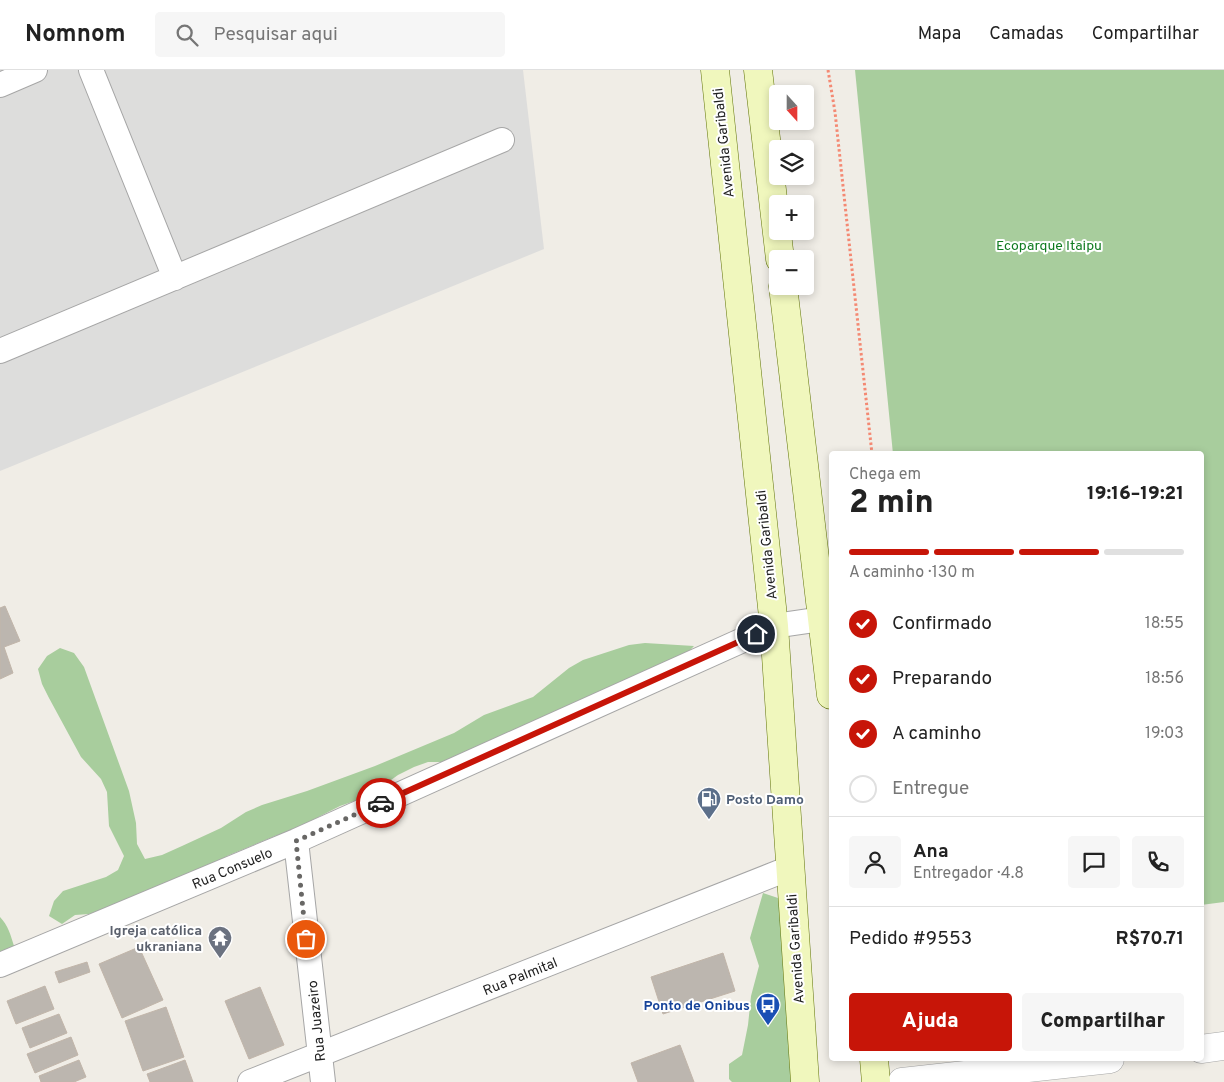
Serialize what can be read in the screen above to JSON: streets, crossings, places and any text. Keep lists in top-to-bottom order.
{
  "streets": {
    "main road": ["Avenida Garibaldi"],
    "street": ["Rua Consuelo", "Rua Palmital", "Rua Juazeiro"]
  },
  "crossings": [
    ["Avenida Garibaldi", "Rua Consuelo"],
    ["Avenida Garibaldi", "Rua Palmital"],
    ["Rua Consuelo", "Rua Juazeiro"],
    ["Rua Palmital", "Rua Juazeiro"]
  ],
  "parks": ["Ecoparque Itaipu"],
  "places": {
    "fuel station": ["Posto Damo"],
    "temple": ["Igreja católica ukraniana"],
    "bus stop": ["Ponto de Onibus"]
  },
  "north": "bottom",
  "page": {
    "header": "Nomnom",
    "search": "Pesquisar aqui",
    "nav": ["Mapa", "Camadas", "Compartilhar"],
    "map_buttons": ["+", "−"],
    "heading": ["2 min", "Chega em", "19:16–19:21"],
    "panel": [
      "Ana",
      "Entregador · 4.8",
      "Pedido #9553",
      "R$70.71"
    ],
    "bar": "A caminho · 130 m",
    "list": [
      ["Confirmado", "18:55"],
      ["Preparando", "18:56"],
      ["A caminho", "19:03"],
      "Entregue"
    ],
    "buttons": ["Ajuda", "Compartilhar"]
  }
}
